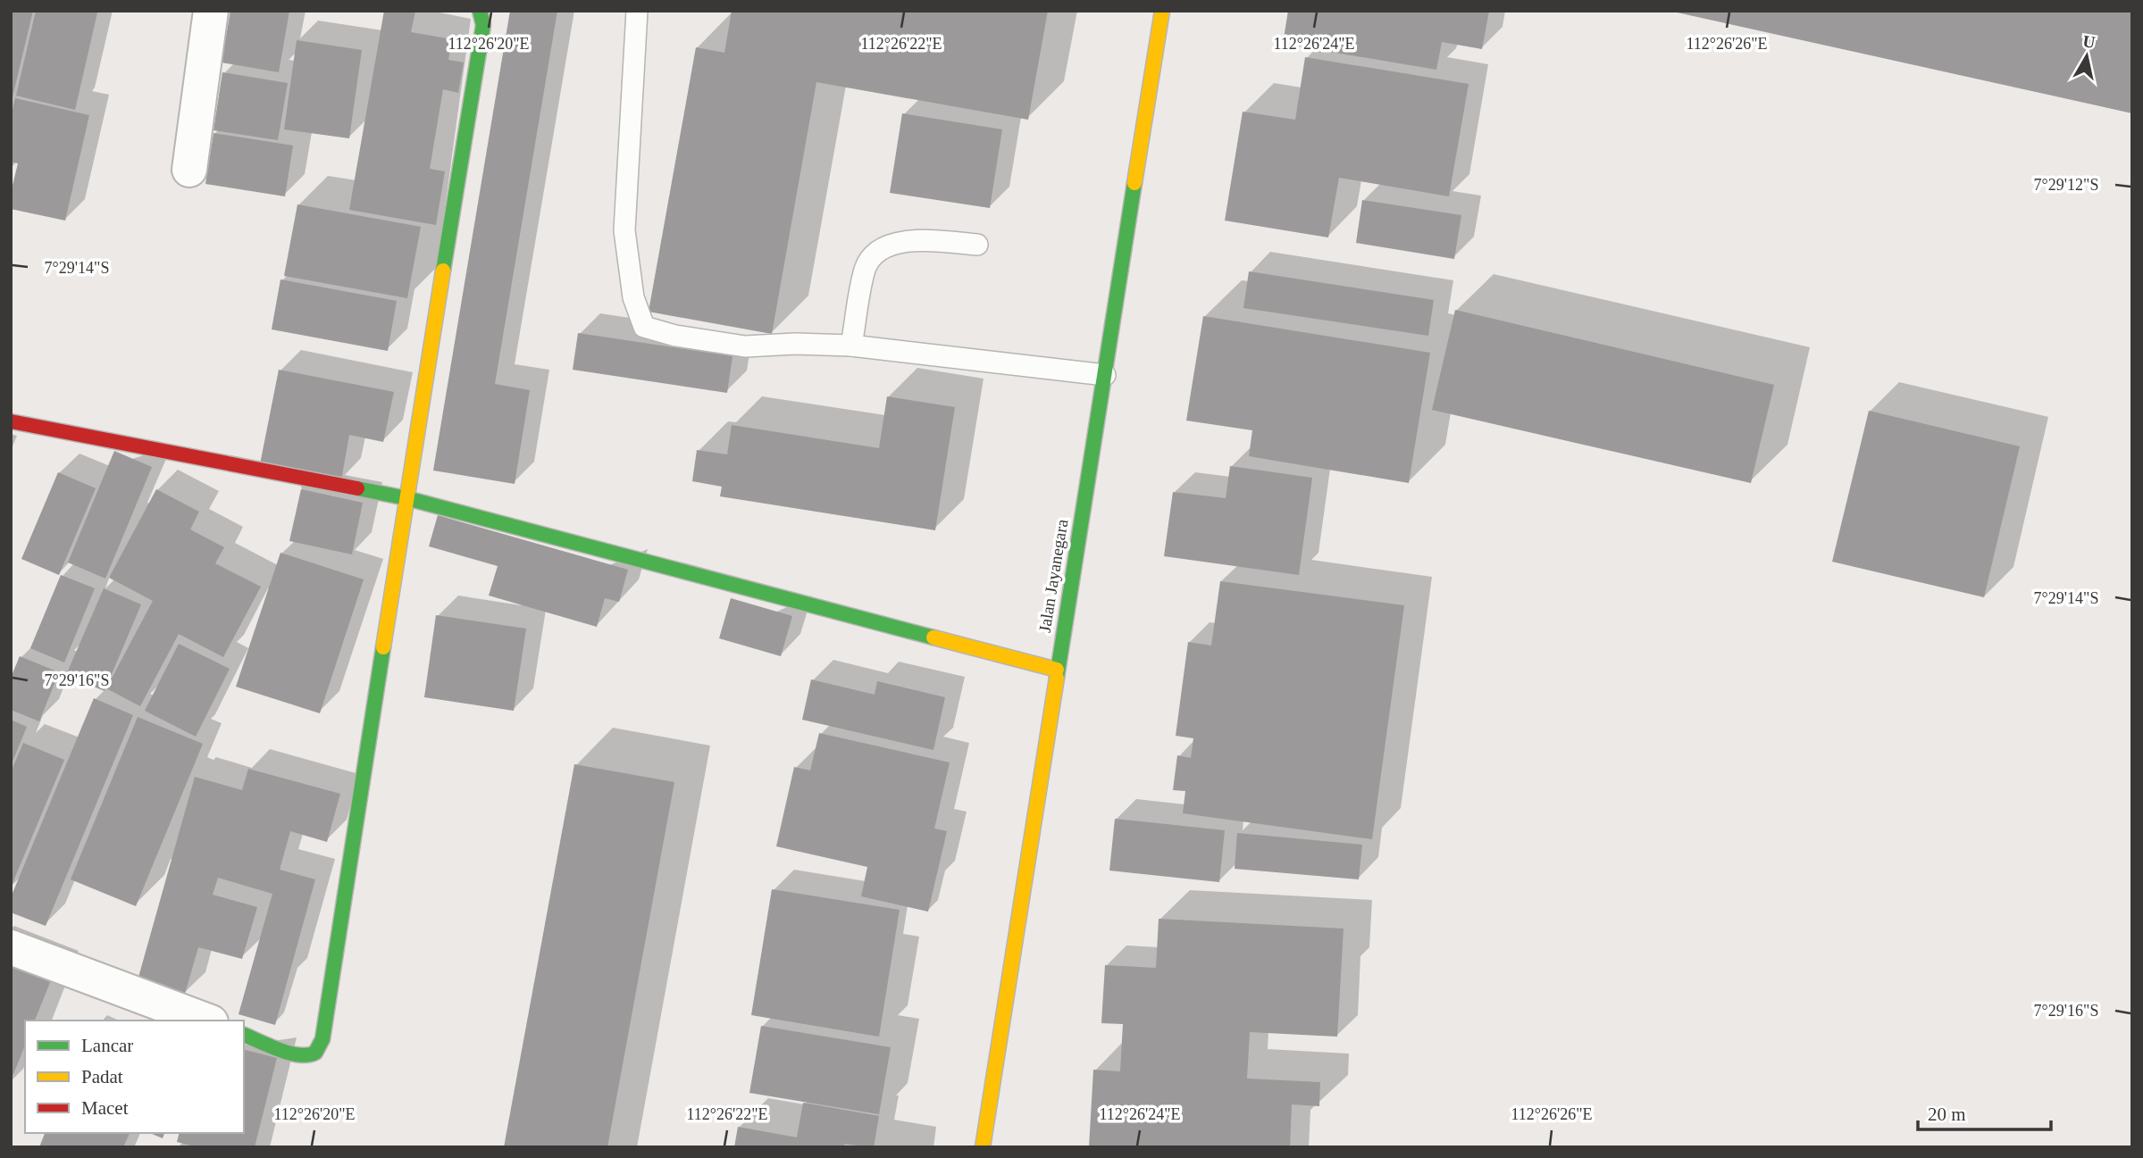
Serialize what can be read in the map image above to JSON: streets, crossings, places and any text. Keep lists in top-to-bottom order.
{
  "streets": {
    "street": ["Jalan Jayanegara"]
  },
  "legend": ["Lancar", "Padat", "Macet"],
  "scale_bar": "20 m",
  "north": "top",
  "coordinates": [
    "112°26'22\"E",
    "112°26'20\"E",
    "112°26'24\"E",
    "112°26'26\"E",
    "7°29'12\"S",
    "7°29'14\"S",
    "7°29'16\"S"
  ]
}
